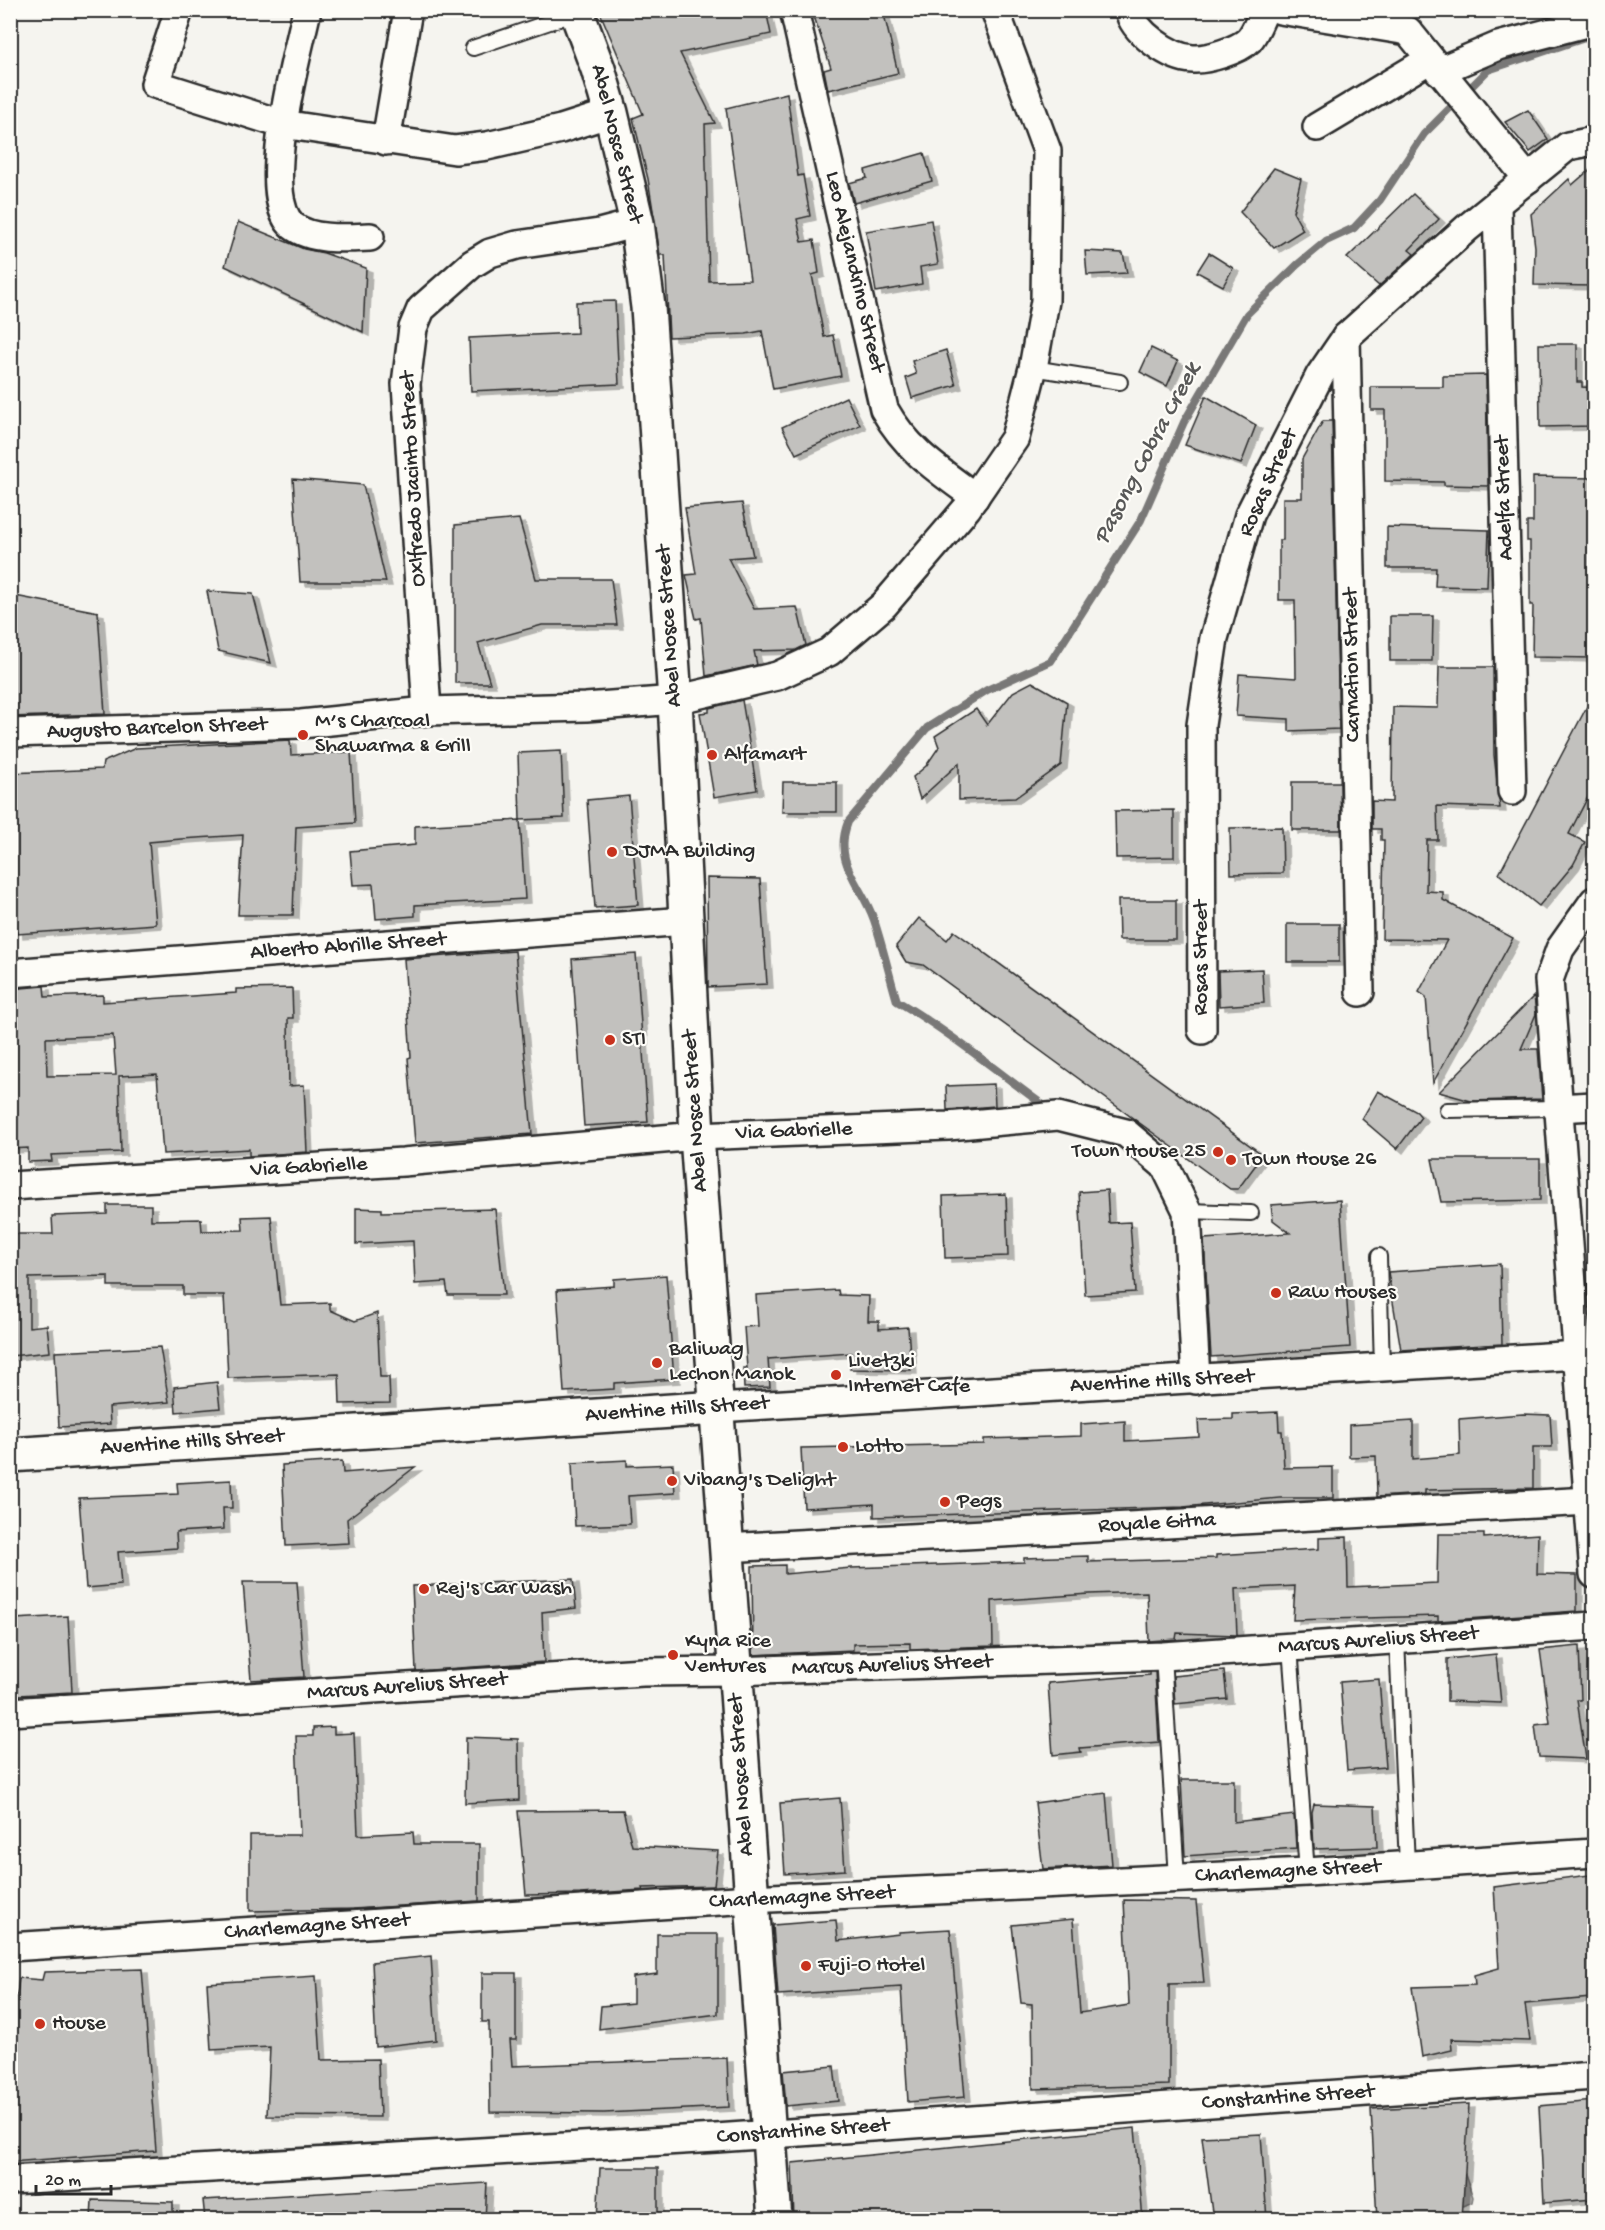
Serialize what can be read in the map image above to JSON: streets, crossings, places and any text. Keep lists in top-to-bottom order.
{
  "streets": {
    "street": [
      "Abel Nosce Street",
      "Leo Alejandrino Street",
      "Oxlfredo Jacinto Street",
      "Rosas Street",
      "Adelfa Street",
      "Carnation Street",
      "Augusto Barcelon Street",
      "Alberto Abrille Street",
      "Via Gabrielle",
      "Aventine Hills Street",
      "Royale Gitna",
      "Marcus Aurelius Street",
      "Charlemagne Street",
      "Constantine Street"
    ]
  },
  "crossings": [
    ["Abel Nosce Street", "Oxlfredo Jacinto Street"],
    ["Abel Nosce Street", "Augusto Barcelon Street"],
    ["Abel Nosce Street", "Alberto Abrille Street"],
    ["Abel Nosce Street", "Via Gabrielle"],
    ["Abel Nosce Street", "Aventine Hills Street"],
    ["Abel Nosce Street", "Royale Gitna"],
    ["Abel Nosce Street", "Marcus Aurelius Street"],
    ["Abel Nosce Street", "Charlemagne Street"],
    ["Abel Nosce Street", "Constantine Street"],
    ["Leo Alejandrino Street", "Augusto Barcelon Street"],
    ["Oxlfredo Jacinto Street", "Augusto Barcelon Street"],
    ["Rosas Street", "Adelfa Street"],
    ["Rosas Street", "Carnation Street"],
    ["Via Gabrielle", "Aventine Hills Street"]
  ],
  "water": ["Pasong Cobra Creek"],
  "places": [
    "M’s Charcoal Shawarma & Grill",
    "Alfamart",
    "DJMA Building",
    "STI",
    "Town House 25",
    "Town House 26",
    "Raw Houses",
    "Baliwag Lechon Manok",
    "Livetzki Internet Cafe",
    "Lotto",
    "Vibang's Delight",
    "Pegs",
    "Rej's Car Wash",
    "Kyna Rice Ventures",
    "Fuji-O Hotel",
    "House"
  ],
  "scale_bar": "20 m"
}
